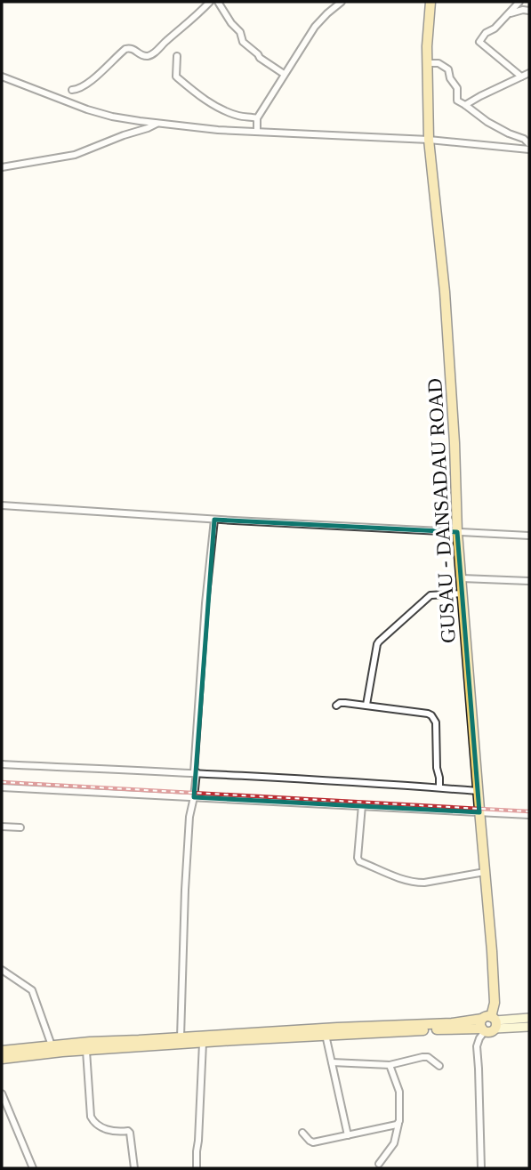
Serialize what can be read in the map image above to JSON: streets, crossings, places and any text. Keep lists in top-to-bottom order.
{
  "streets": {
    "main road": ["GUSAU - DANSADAU ROAD"]
  }
}
